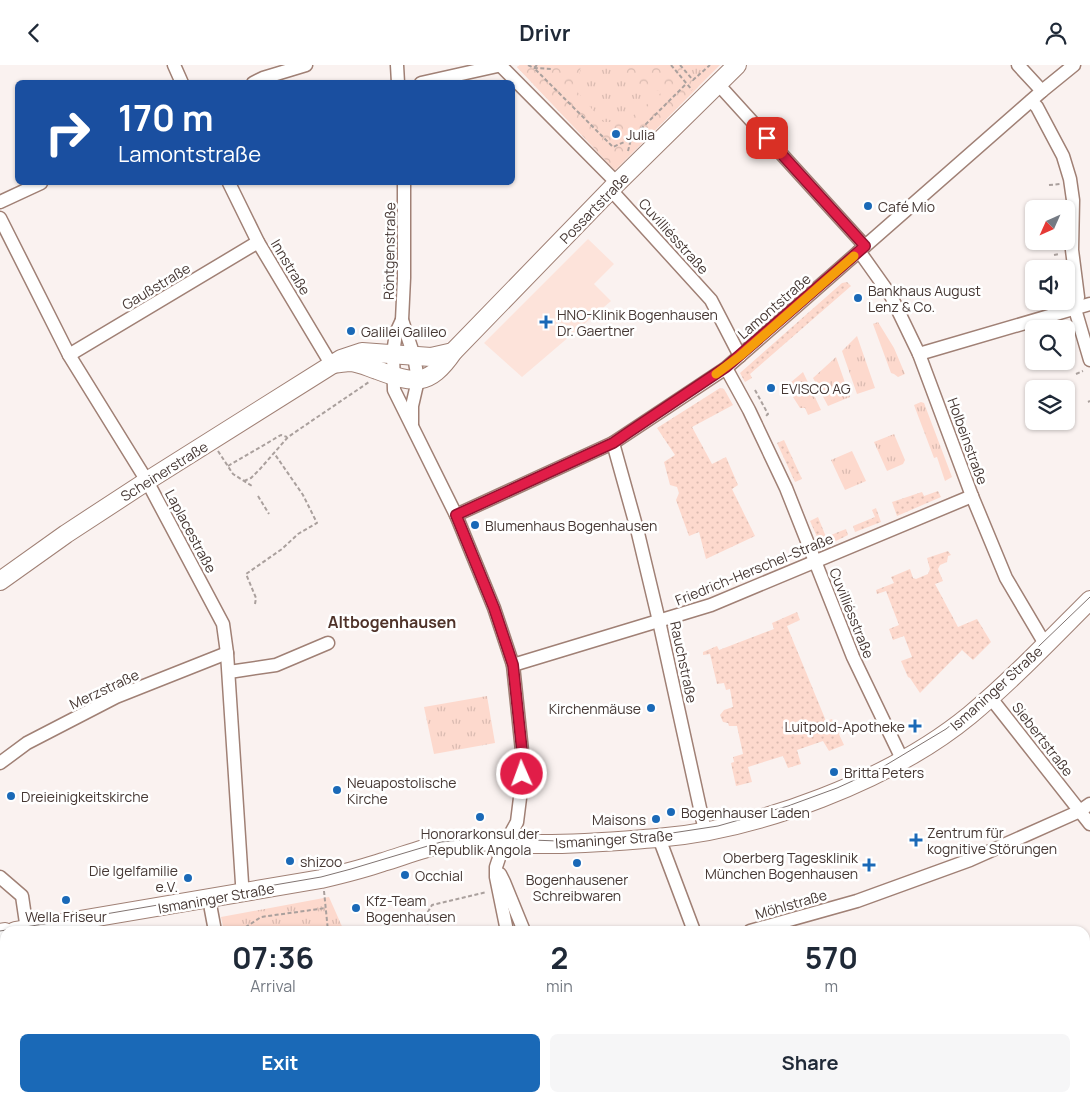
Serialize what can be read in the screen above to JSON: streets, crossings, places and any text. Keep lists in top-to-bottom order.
{
  "streets": {
    "street": [
      "Possartstraße",
      "Cuvilliésstraße",
      "Röntgenstraße",
      "Innstraße",
      "Gaußstraße",
      "Lamontstraße",
      "Holbeinstraße",
      "Scheinerstraße",
      "Laplacestraße",
      "Friedrich-Herschel-Straße",
      "Rauchstraße",
      "Ismaninger Straße",
      "Merzstraße",
      "Siebertstraße",
      "Möhlstraße"
    ]
  },
  "crossings": [
    ["Possartstraße", "Cuvilliésstraße"],
    ["Possartstraße", "Röntgenstraße"],
    ["Possartstraße", "Holbeinstraße"],
    ["Possartstraße", "Scheinerstraße"],
    ["Cuvilliésstraße", "Lamontstraße"],
    ["Cuvilliésstraße", "Friedrich-Herschel-Straße"],
    ["Cuvilliésstraße", "Ismaninger Straße"],
    ["Röntgenstraße", "Lamontstraße"],
    ["Röntgenstraße", "Scheinerstraße"],
    ["Röntgenstraße", "Friedrich-Herschel-Straße"],
    ["Röntgenstraße", "Ismaninger Straße"],
    ["Innstraße", "Gaußstraße"],
    ["Innstraße", "Scheinerstraße"],
    ["Gaußstraße", "Laplacestraße"],
    ["Lamontstraße", "Holbeinstraße"],
    ["Lamontstraße", "Rauchstraße"],
    ["Holbeinstraße", "Friedrich-Herschel-Straße"],
    ["Holbeinstraße", "Ismaninger Straße"],
    ["Scheinerstraße", "Laplacestraße"],
    ["Laplacestraße", "Ismaninger Straße"],
    ["Laplacestraße", "Merzstraße"],
    ["Friedrich-Herschel-Straße", "Rauchstraße"],
    ["Rauchstraße", "Ismaninger Straße"],
    ["Ismaninger Straße", "Siebertstraße"],
    ["Siebertstraße", "Möhlstraße"]
  ],
  "districts": ["Altbogenhausen"],
  "places": {
    "other": [
      "Julia",
      "Café Mio",
      "Bankhaus August Lenz & Co.",
      "Galilei Galileo",
      "EVISCO AG",
      "Blumenhaus Bogenhausen",
      "Kirchenmäuse",
      "Britta Peters",
      "Neuapostolische Kirche",
      "Dreieinigkeitskirche",
      "Bogenhauser Laden",
      "Honorarkonsul der Republik Angola",
      "Maisons",
      "shizoo",
      "Bogenhausener Schreibwaren",
      "Occhial",
      "Die Igelfamilie e.V.",
      "Wella Friseur",
      "Kfz-Team Bogenhausen"
    ],
    "health": [
      "HNO-Klinik Bogenhausen Dr. Gaertner",
      "Luitpold-Apotheke",
      "Zentrum für kognitive Störungen",
      "Oberberg Tagesklinik München Bogenhausen"
    ]
  },
  "north": "bottom left",
  "page": {
    "header": "Drivr",
    "turn": ["170 m", "Lamontstraße"],
    "eta": [
      "07:36",
      "Arrival",
      "2",
      "min",
      "570",
      "m"
    ],
    "buttons": ["Exit", "Share"]
  }
}
